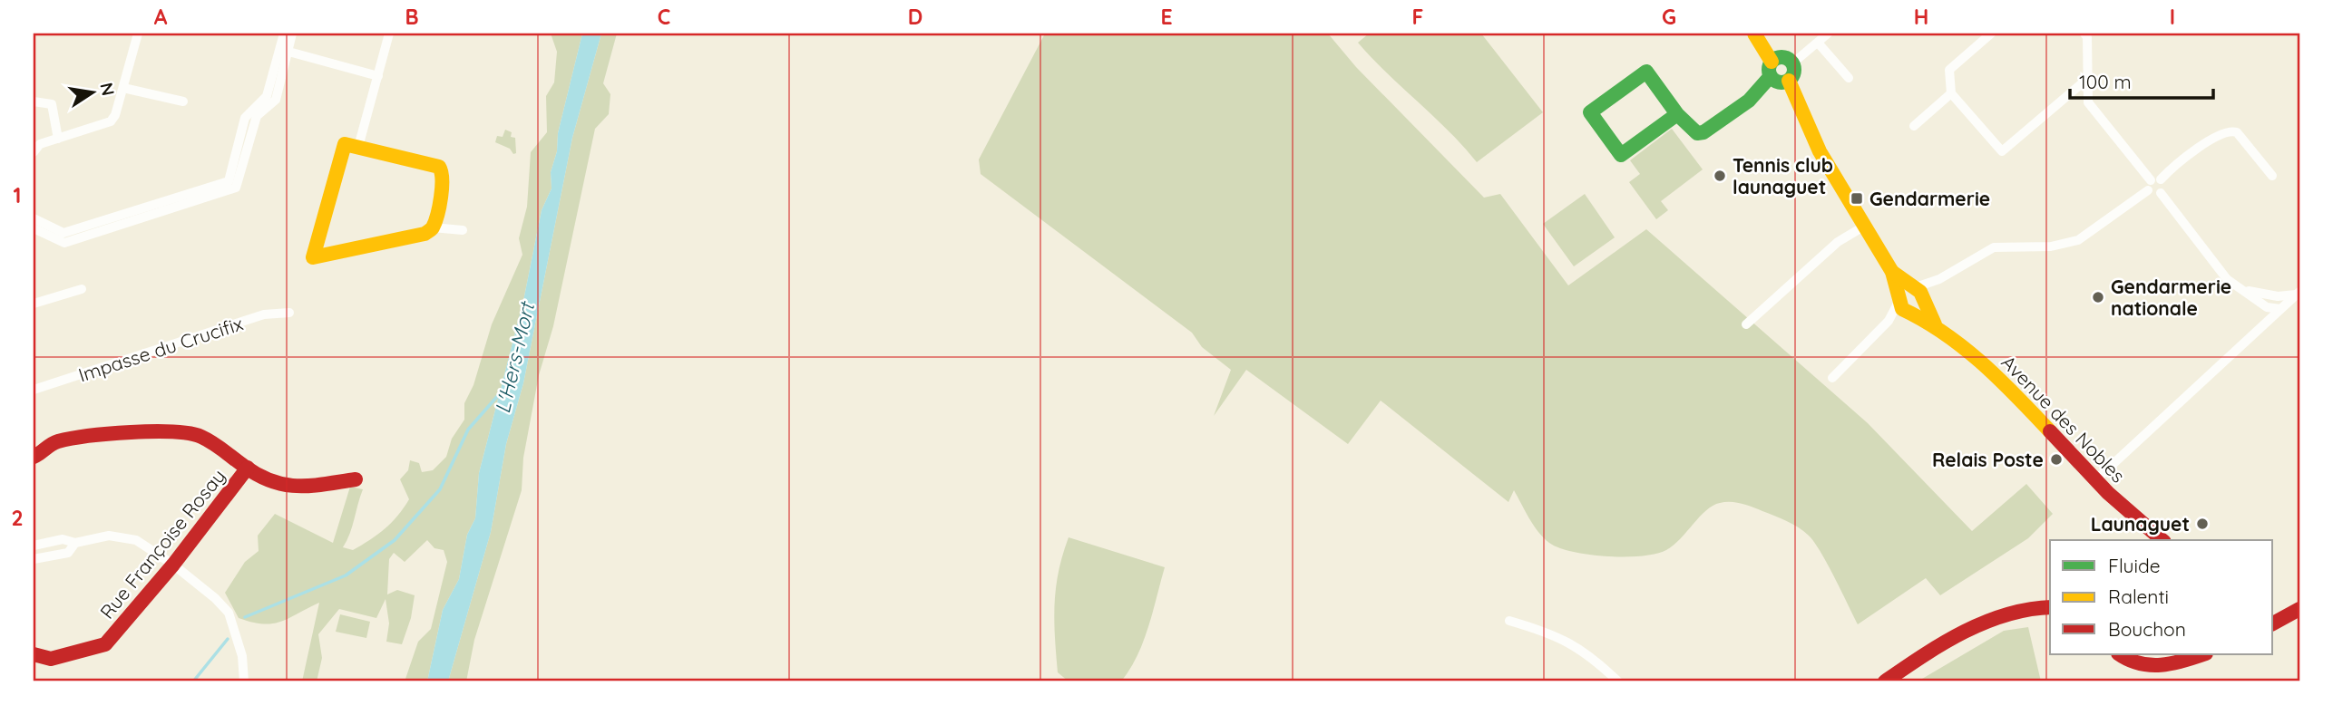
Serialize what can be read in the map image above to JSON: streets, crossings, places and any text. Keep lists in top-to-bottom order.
{
  "streets": {
    "street": ["Impasse du Crucifix", "Avenue des Nobles", "Rue Françoise Rosay"]
  },
  "water": ["L'Hers-Mort"],
  "places": {
    "other": [
      "Tennis club launaguet",
      "Gendarmerie nationale",
      "Relais Poste",
      "Launaguet"
    ],
    "transit": ["Gendarmerie"]
  },
  "legend": ["Fluide", "Ralenti", "Bouchon"],
  "scale_bar": "100 m",
  "north": "right",
  "grid": {
    "columns": [
      "A",
      "B",
      "C",
      "D",
      "E",
      "F",
      "G",
      "H",
      "I"
    ],
    "rows": ["1", "2"]
  }
}
